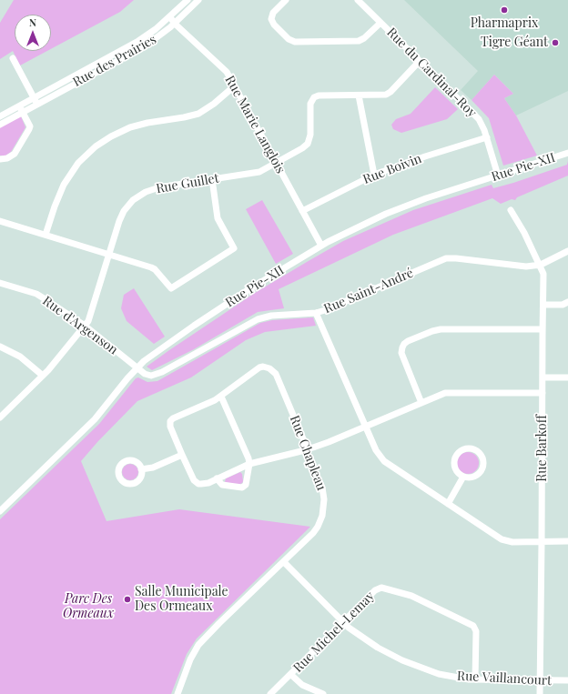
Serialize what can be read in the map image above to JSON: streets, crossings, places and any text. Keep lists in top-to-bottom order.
{
  "streets": {
    "street": [
      "Rue des Prairies",
      "Rue du Cardinal-Roy",
      "Rue Marie Langlois",
      "Rue Pie-XII",
      "Rue Boivin",
      "Rue Guillet",
      "Rue Saint-André",
      "Rue d'Argenson",
      "Rue Barkoff",
      "Rue Chapleau",
      "Rue Michel-Lemay",
      "Rue Vaillancourt"
    ]
  },
  "crossings": [
    ["Rue des Prairies", "Rue Marie Langlois"],
    ["Rue du Cardinal-Roy", "Rue Pie-XII"],
    ["Rue du Cardinal-Roy", "Rue Boivin"],
    ["Rue du Cardinal-Roy", "Rue Guillet"],
    ["Rue Marie Langlois", "Rue Pie-XII"],
    ["Rue Marie Langlois", "Rue Boivin"],
    ["Rue Marie Langlois", "Rue Guillet"],
    ["Rue Pie-XII", "Rue Saint-André"],
    ["Rue Pie-XII", "Rue d'Argenson"],
    ["Rue Guillet", "Rue d'Argenson"],
    ["Rue Saint-André", "Rue d'Argenson"],
    ["Rue Saint-André", "Rue Barkoff"],
    ["Rue Barkoff", "Rue Chapleau"],
    ["Rue Barkoff", "Rue Vaillancourt"],
    ["Rue Chapleau", "Rue Vaillancourt"],
    ["Rue Michel-Lemay", "Rue Vaillancourt"]
  ],
  "parks": ["Parc Des Ormeaux"],
  "places": ["Pharmaprix", "Tigre Géant", "Salle Municipale Des Ormeaux"],
  "north": "top"
}
